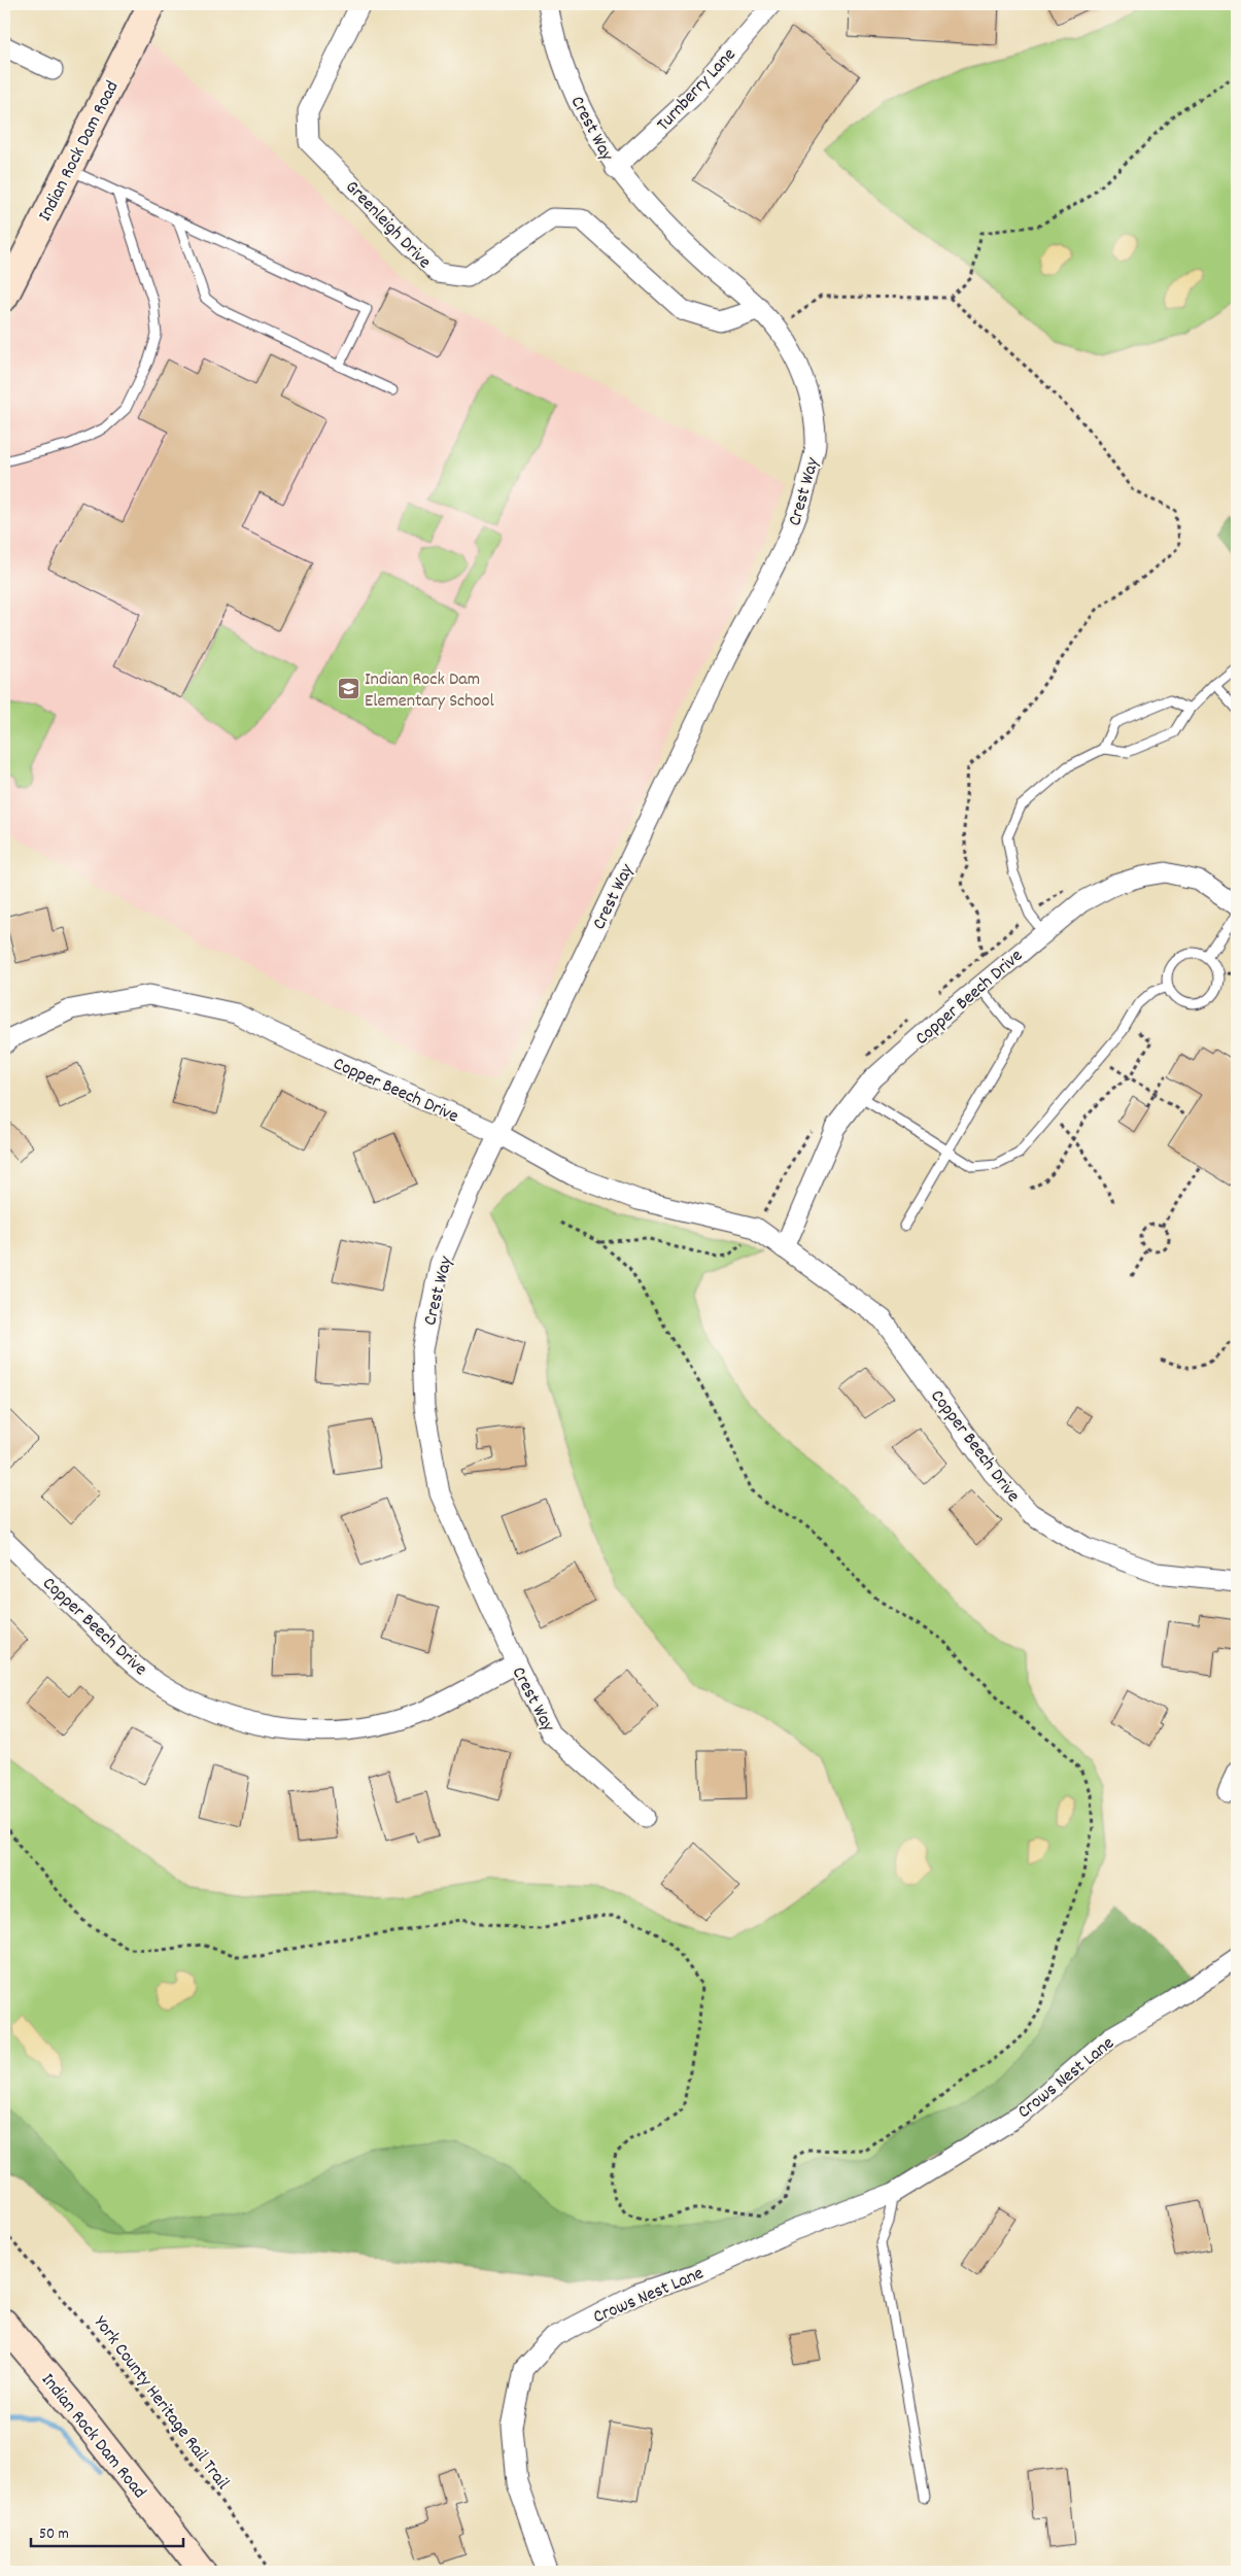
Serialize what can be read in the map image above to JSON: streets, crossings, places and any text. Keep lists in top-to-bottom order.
{
  "streets": {
    "street": [
      "Turnberry Lane",
      "Crest Way",
      "Indian Rock Dam Road",
      "Greenleigh Drive",
      "Copper Beech Drive",
      "Crows Nest Lane"
    ],
    "path": ["York County Heritage Rail Trail"]
  },
  "crossings": [
    ["Turnberry Lane", "Crest Way"],
    ["Crest Way", "Greenleigh Drive"],
    ["Crest Way", "Copper Beech Drive"]
  ],
  "places": {
    "school or university": ["Indian Rock Dam Elementary School"]
  },
  "scale_bar": "50 m"
}
